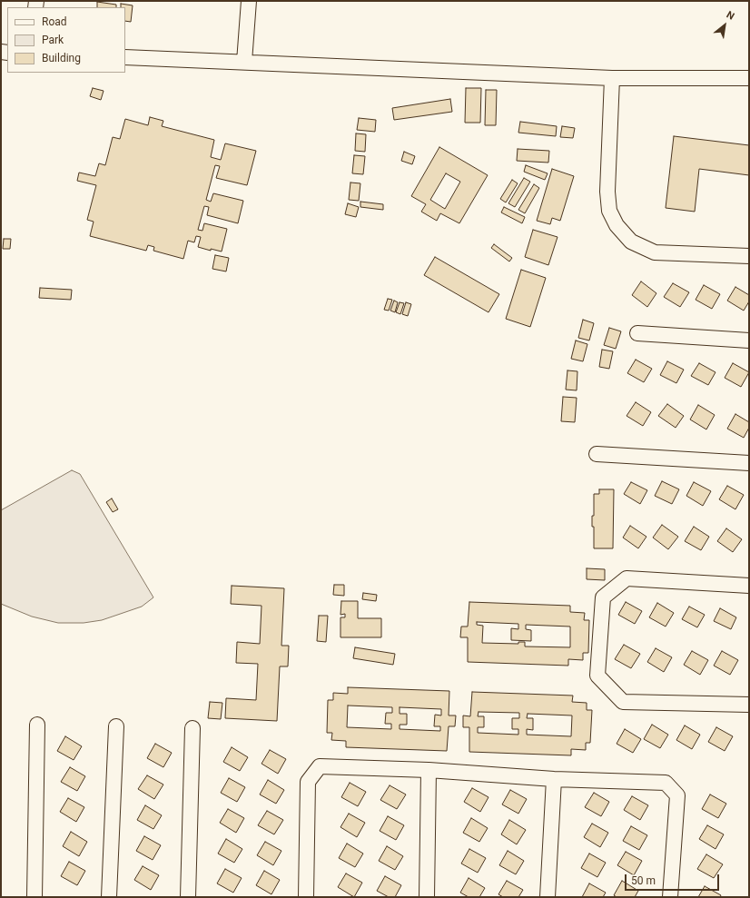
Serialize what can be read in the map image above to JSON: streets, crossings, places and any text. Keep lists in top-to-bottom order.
{
  "legend": ["Road", "Park", "Building"],
  "scale_bar": "50 m",
  "north": "top right"
}
